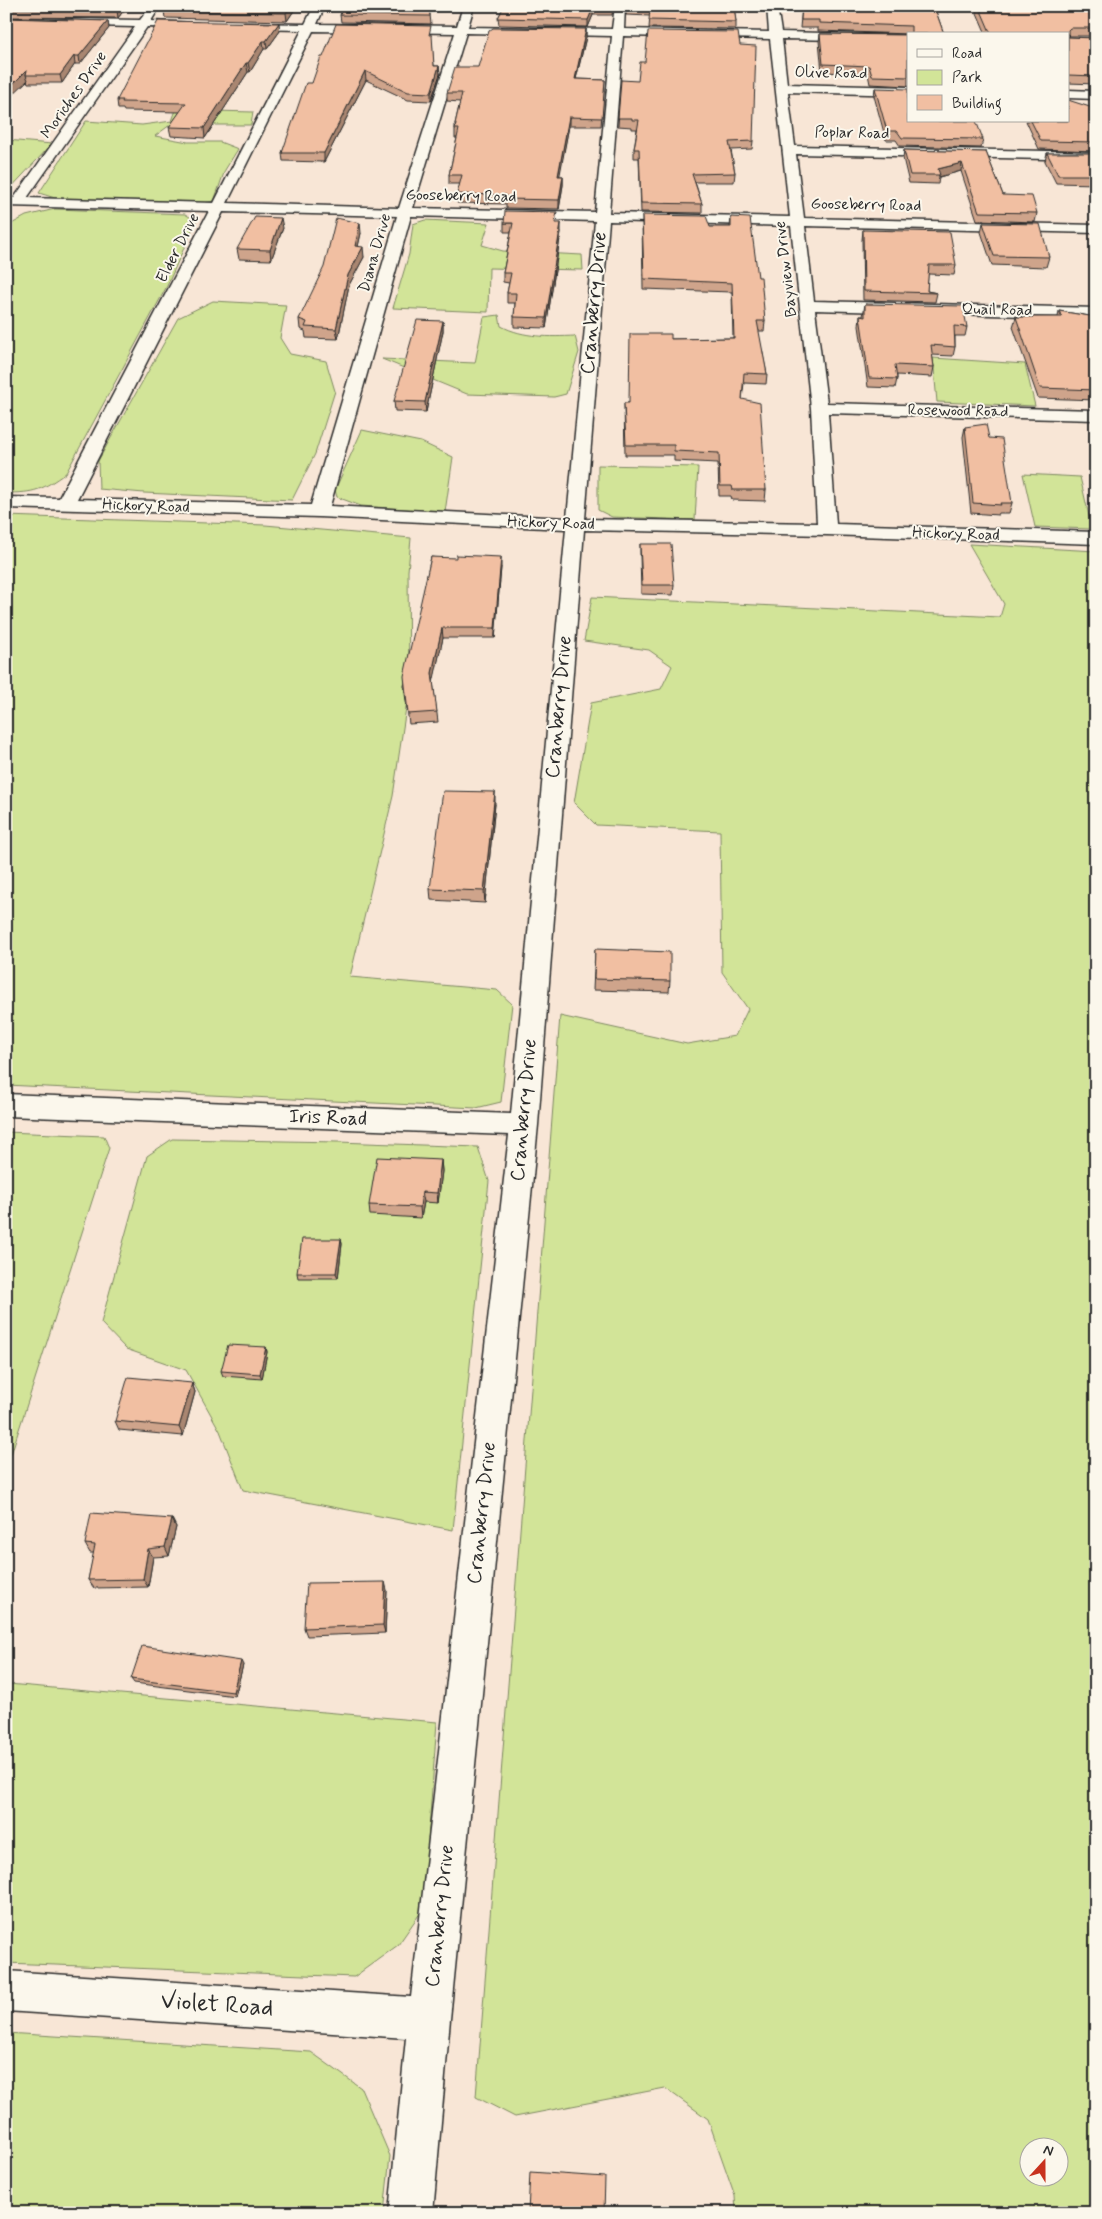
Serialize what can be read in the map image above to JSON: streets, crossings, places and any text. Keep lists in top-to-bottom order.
{
  "streets": {
    "street": [
      "Olive Road",
      "Moriches Drive",
      "Poplar Road",
      "Gooseberry Road",
      "Elder Drive",
      "Diana Drive",
      "Bayview Drive",
      "Cranberry Drive",
      "Quail Road",
      "Rosewood Road",
      "Hickory Road",
      "Iris Road",
      "Violet Road"
    ]
  },
  "crossings": [
    ["Olive Road", "Bayview Drive"],
    ["Moriches Drive", "Gooseberry Road"],
    ["Poplar Road", "Bayview Drive"],
    ["Gooseberry Road", "Elder Drive"],
    ["Gooseberry Road", "Diana Drive"],
    ["Gooseberry Road", "Bayview Drive"],
    ["Gooseberry Road", "Cranberry Drive"],
    ["Elder Drive", "Hickory Road"],
    ["Diana Drive", "Hickory Road"],
    ["Bayview Drive", "Quail Road"],
    ["Bayview Drive", "Rosewood Road"],
    ["Bayview Drive", "Hickory Road"],
    ["Cranberry Drive", "Hickory Road"],
    ["Cranberry Drive", "Iris Road"],
    ["Cranberry Drive", "Violet Road"]
  ],
  "legend": ["Road", "Park", "Building"],
  "north": "top"
}
